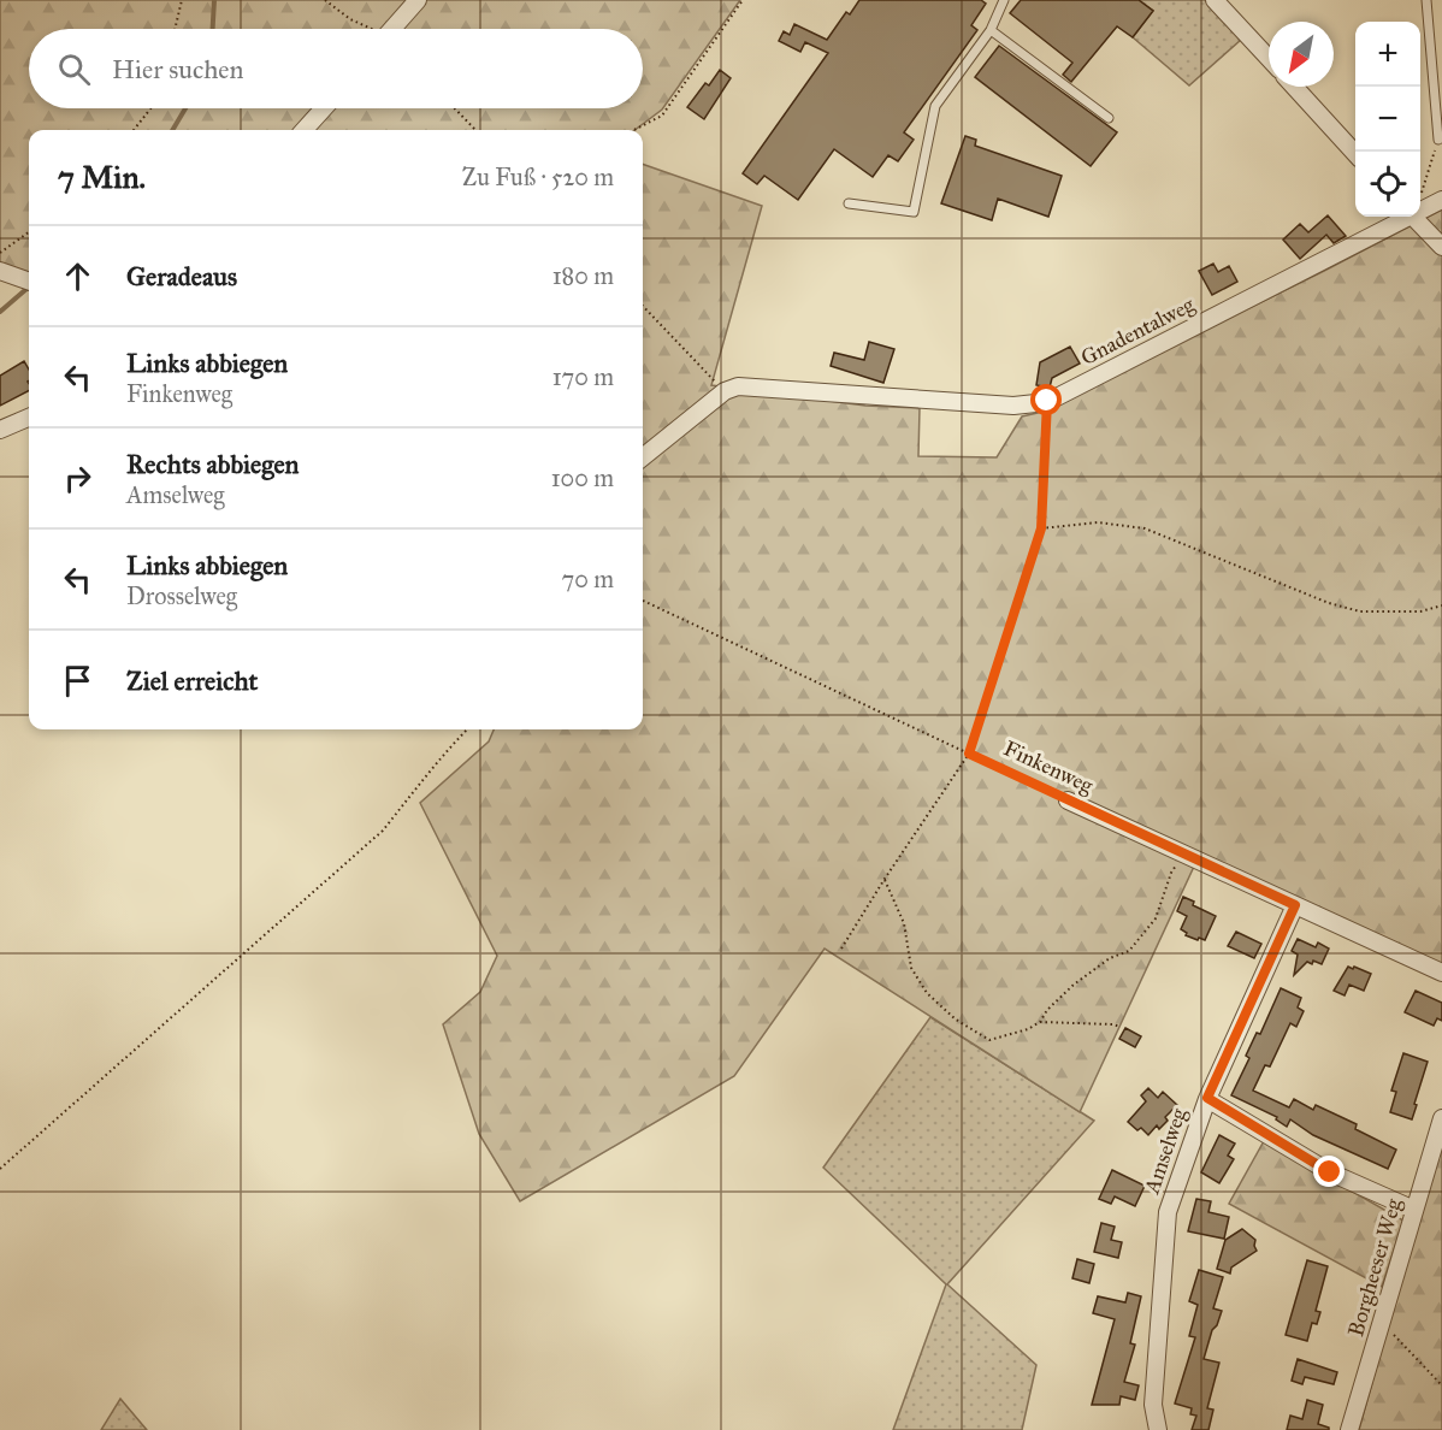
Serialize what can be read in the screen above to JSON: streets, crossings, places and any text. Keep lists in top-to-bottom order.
{
  "streets": {
    "street": [
      "Gnadentalweg",
      "Finkenweg",
      "Amselweg",
      "Borgheeser Weg"
    ]
  },
  "crossings": [
    ["Finkenweg", "Amselweg"]
  ],
  "north": "bottom left",
  "page": {
    "map_buttons": ["+", "−"],
    "search": "Hier suchen",
    "heading": ["7 Min.", "Zu Fuß · 520 m"],
    "list": [
      ["Geradeaus", "180 m"],
      ["Links abbiegen", "Finkenweg", "170 m"],
      ["Rechts abbiegen", "Amselweg", "100 m"],
      ["Links abbiegen", "Drosselweg", "70 m"],
      "Ziel erreicht"
    ]
  }
}
